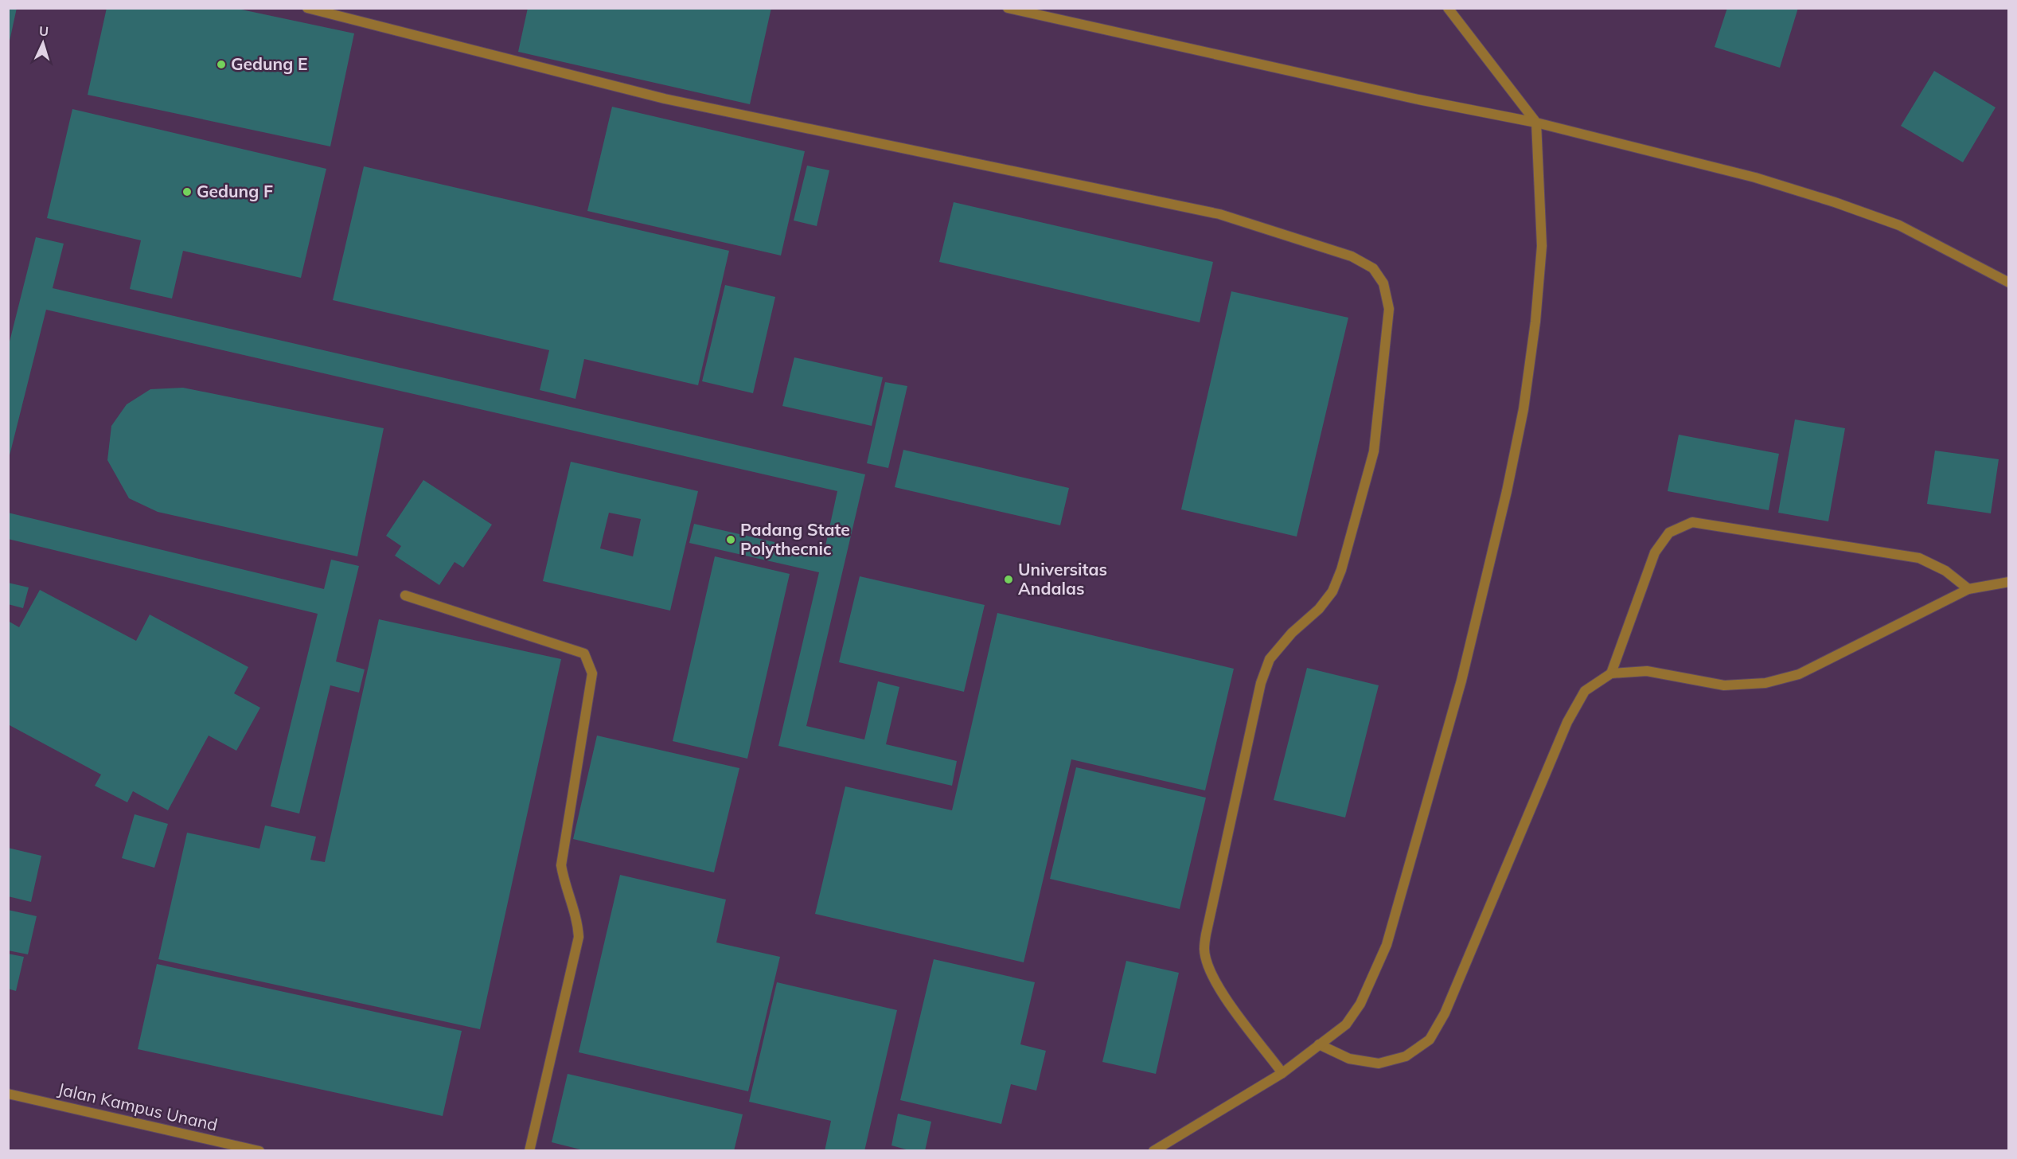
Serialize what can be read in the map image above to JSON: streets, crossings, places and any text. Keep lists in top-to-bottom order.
{
  "streets": {
    "street": ["Jalan Kampus Unand"]
  },
  "places": [
    "Gedung E",
    "Gedung F",
    "Padang State Polythecnic",
    "Universitas Andalas"
  ],
  "north": "top"
}
